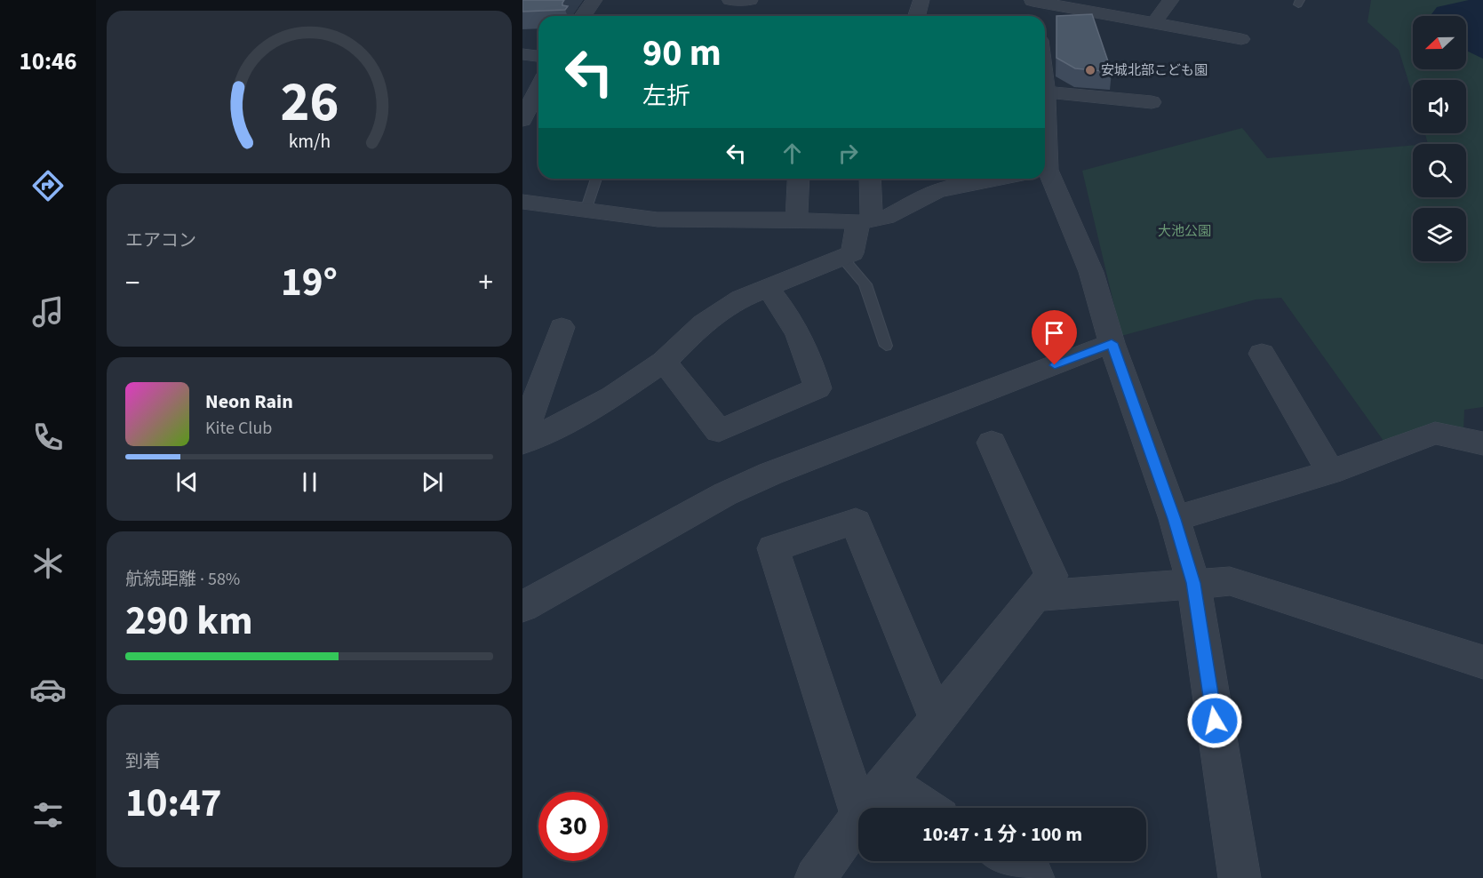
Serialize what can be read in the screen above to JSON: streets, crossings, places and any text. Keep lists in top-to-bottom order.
{
  "parks": ["大池公園"],
  "places": ["安城北部こども園"],
  "north": "left",
  "page": {
    "tabs": "10:46",
    "turn": ["90 m", "左折"],
    "tile": [
      "エアコン",
      ["航続距離 · 58%", "290 km"],
      ["到着", "10:47"]
    ],
    "heat": ["−", "19°", "+"],
    "song": ["Neon Rain", "Kite Club"],
    "limit": "30",
    "trip": "10:47 · 1 分 · 100 m",
    "gauge": ["26", "km/h"]
  }
}
